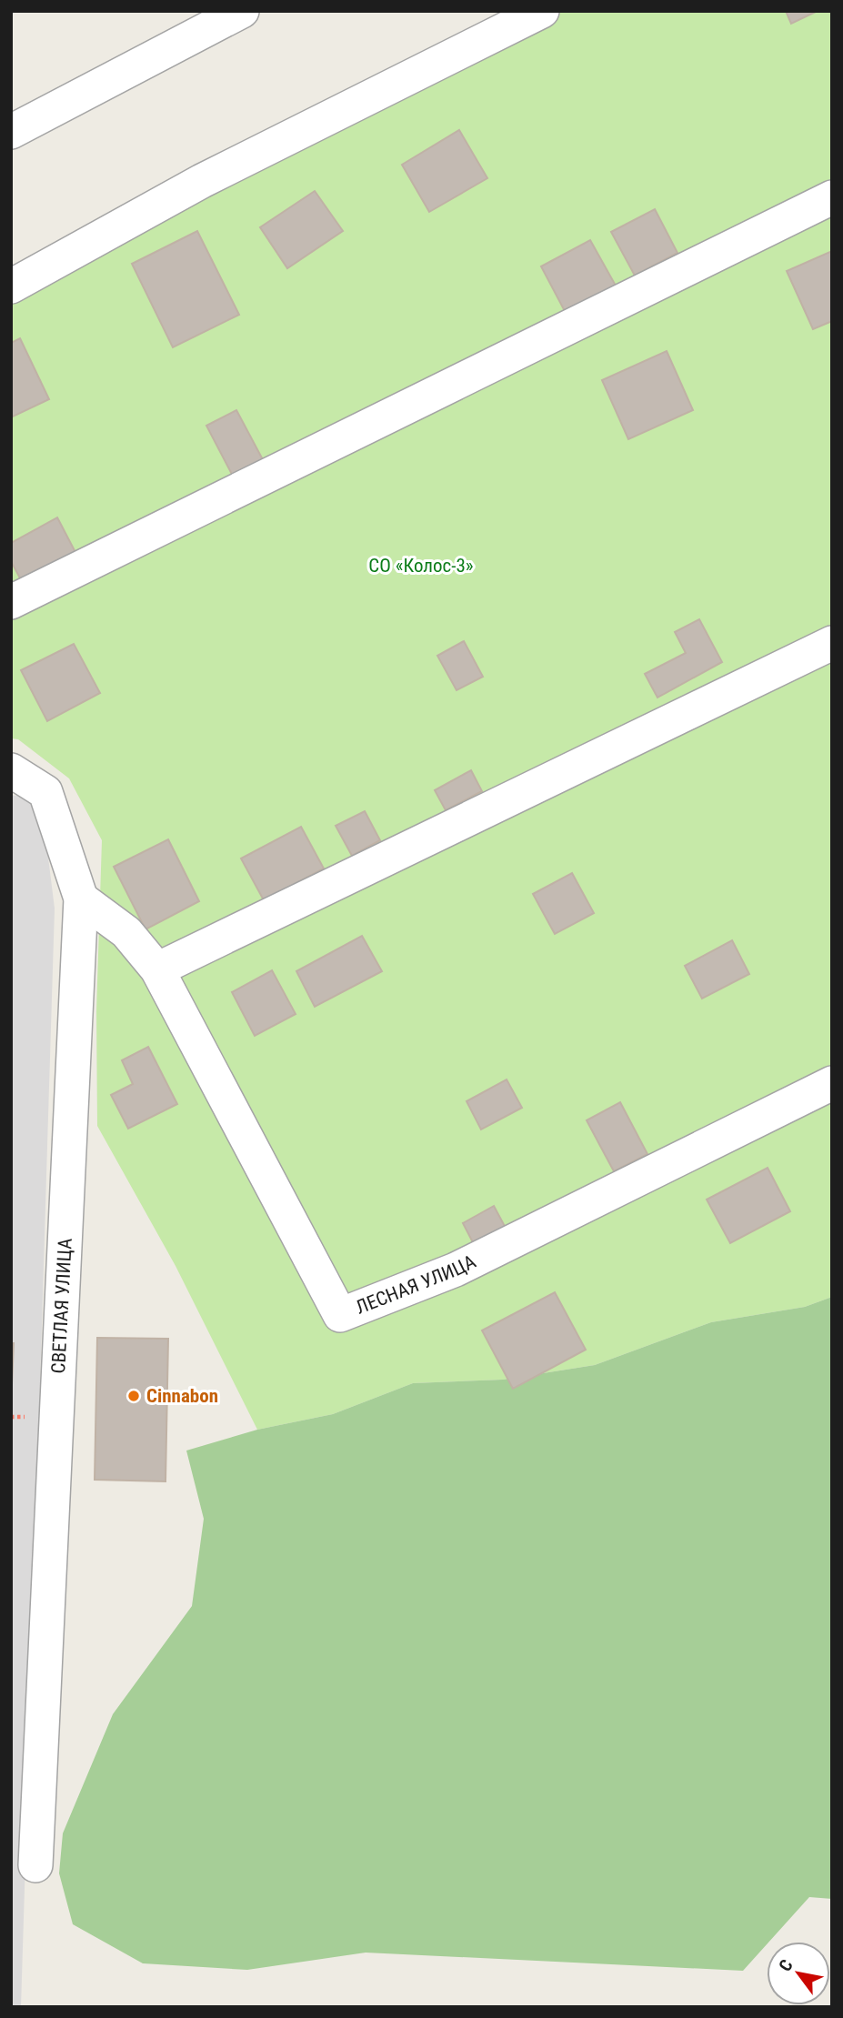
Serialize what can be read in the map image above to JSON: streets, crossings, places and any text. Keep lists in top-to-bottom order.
{
  "streets": {
    "street": ["ЛЕСНАЯ УЛИЦА", "СВЕТЛАЯ УЛИЦА"]
  },
  "crossings": [
    ["ЛЕСНАЯ УЛИЦА", "СВЕТЛАЯ УЛИЦА"]
  ],
  "parks": ["СО «Колос-3»"],
  "places": ["Cinnabon"],
  "north": "top left"
}
